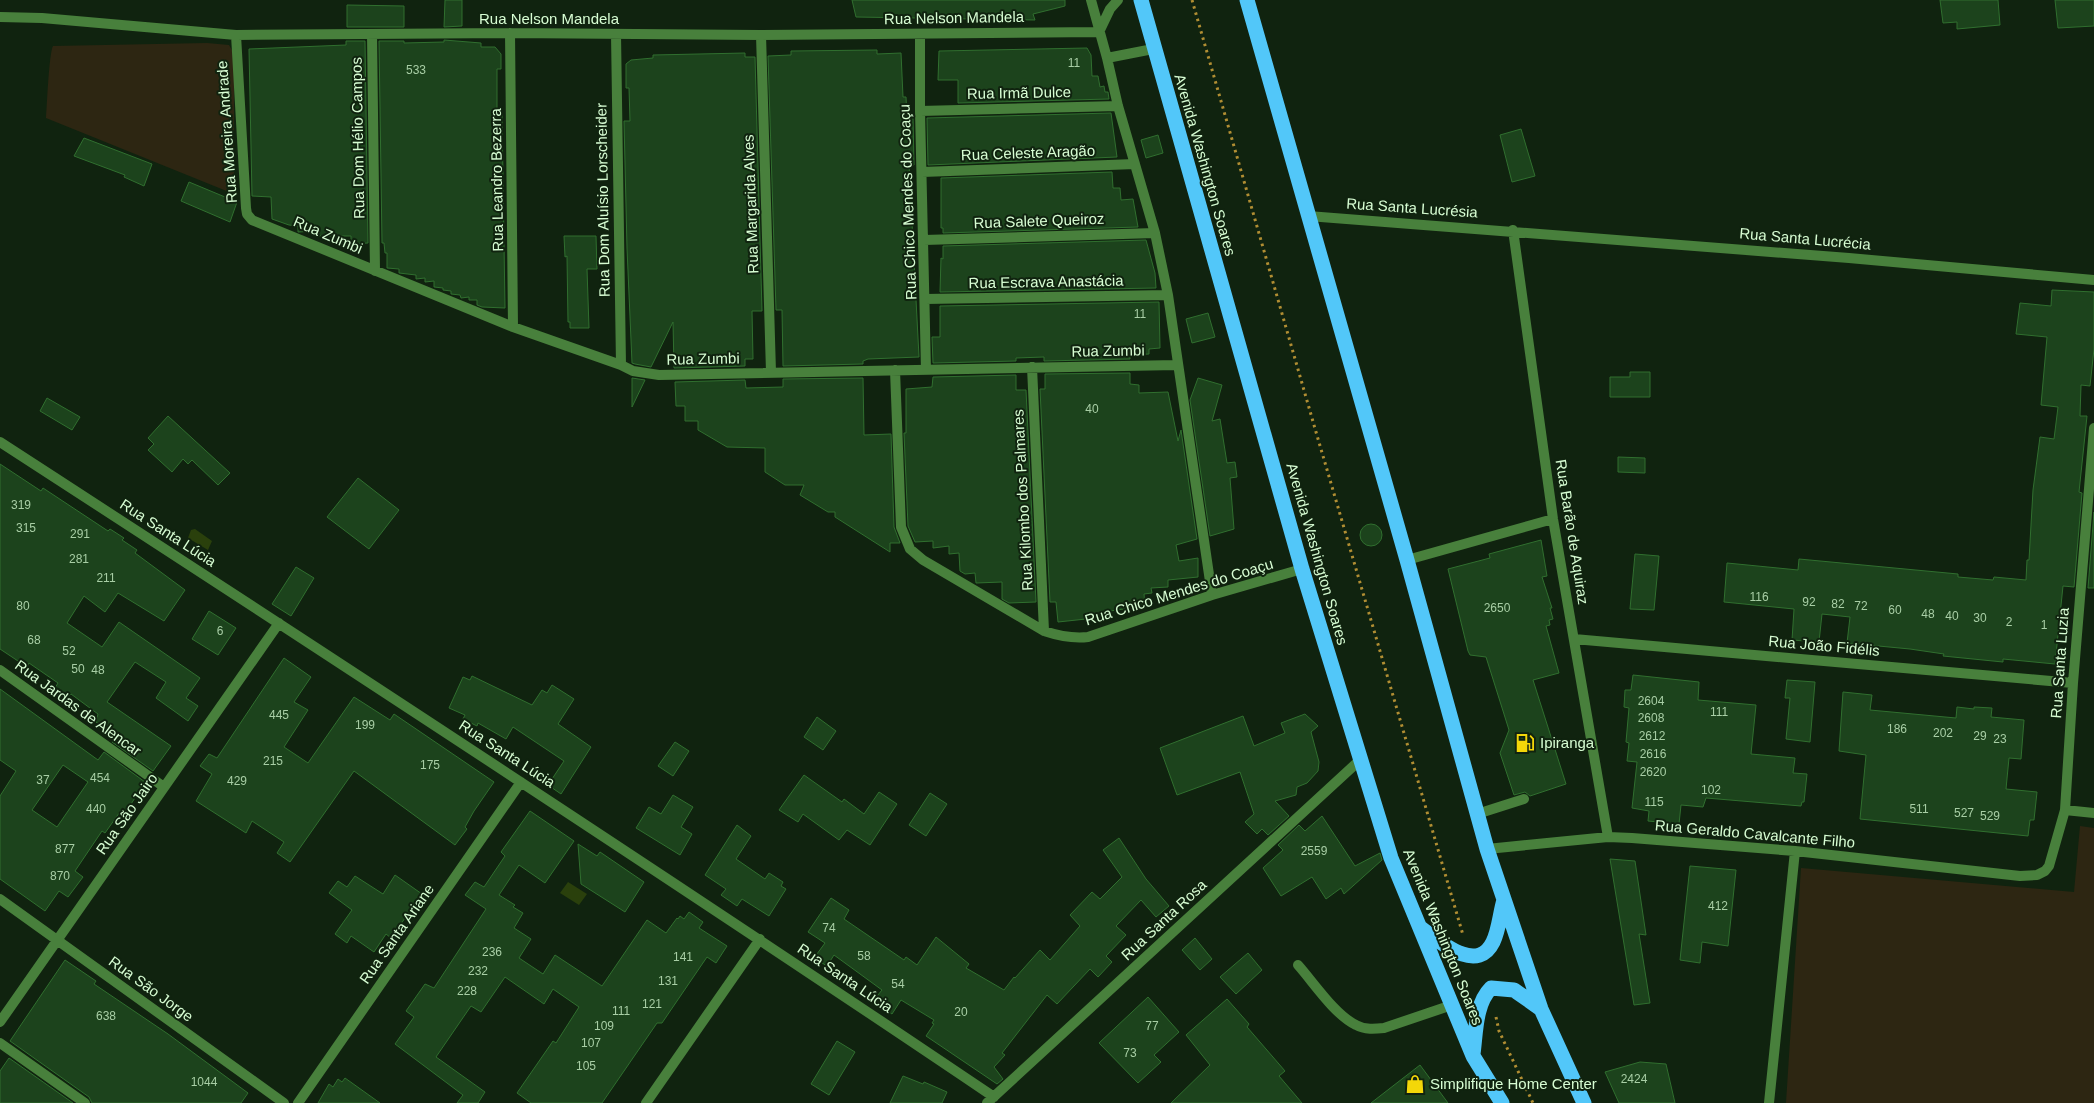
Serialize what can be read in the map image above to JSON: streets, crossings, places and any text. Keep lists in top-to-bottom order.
{
  "streets": {
    "highway": ["Avenida Washington Soares"],
    "street": [
      "Rua Nelson Mandela",
      "Rua Irmã Dulce",
      "Rua Moreira Andrade",
      "Rua Dom Hélio Campos",
      "Rua Celeste Aragão",
      "Rua Leandro Bezerra",
      "Rua Dom Aluísio Lorscheider",
      "Rua Chico Mendes do Coaçu",
      "Rua Margarida Alves",
      "Rua Santa Lucrésia",
      "Rua Salete Queiroz",
      "Rua Zumbi",
      "Rua Santa Lucrécia",
      "Rua Escrava Anastácia",
      "Rua Kilombo dos Palmares",
      "Rua Barão de Aquiraz",
      "Rua Santa Lúcia",
      "Rua João Fidélis",
      "Rua Santa Luzia",
      "Rua Jardas de Alencar",
      "Rua São Jairo",
      "Rua Geraldo Cavalcante Filho",
      "Rua Santa Rosa",
      "Rua Santa Ariane",
      "Rua São Jorge"
    ]
  },
  "crossings": [
    ["Rua Nelson Mandela", "Rua Moreira Andrade"],
    ["Rua Nelson Mandela", "Rua Dom Hélio Campos"],
    ["Rua Nelson Mandela", "Rua Leandro Bezerra"],
    ["Rua Nelson Mandela", "Rua Dom Aluísio Lorscheider"],
    ["Rua Nelson Mandela", "Rua Chico Mendes do Coaçu"],
    ["Rua Nelson Mandela", "Rua Margarida Alves"],
    ["Rua Irmã Dulce", "Rua Chico Mendes do Coaçu"],
    ["Rua Moreira Andrade", "Rua Zumbi"],
    ["Rua Dom Hélio Campos", "Rua Zumbi"],
    ["Rua Celeste Aragão", "Rua Chico Mendes do Coaçu"],
    ["Avenida Washington Soares", "Rua Chico Mendes do Coaçu"],
    ["Avenida Washington Soares", "Rua Santa Rosa"],
    ["Rua Leandro Bezerra", "Rua Zumbi"],
    ["Rua Dom Aluísio Lorscheider", "Rua Zumbi"],
    ["Rua Chico Mendes do Coaçu", "Rua Salete Queiroz"],
    ["Rua Chico Mendes do Coaçu", "Rua Zumbi"],
    ["Rua Chico Mendes do Coaçu", "Rua Escrava Anastácia"],
    ["Rua Chico Mendes do Coaçu", "Rua Kilombo dos Palmares"],
    ["Rua Margarida Alves", "Rua Zumbi"],
    ["Rua Santa Lucrésia", "Rua Santa Lucrécia"],
    ["Rua Santa Lucrésia", "Rua Barão de Aquiraz"],
    ["Rua Zumbi", "Rua Kilombo dos Palmares"],
    ["Rua Santa Lucrécia", "Rua Barão de Aquiraz"],
    ["Rua Barão de Aquiraz", "Rua João Fidélis"],
    ["Rua Barão de Aquiraz", "Rua Geraldo Cavalcante Filho"],
    ["Rua Santa Lúcia", "Rua São Jairo"],
    ["Rua Santa Lúcia", "Rua Santa Rosa"],
    ["Rua Santa Lúcia", "Rua Santa Ariane"],
    ["Rua João Fidélis", "Rua Santa Luzia"],
    ["Rua Santa Luzia", "Rua Geraldo Cavalcante Filho"],
    ["Rua Jardas de Alencar", "Rua São Jairo"],
    ["Rua São Jairo", "Rua São Jorge"]
  ],
  "places": {
    "fuel station": ["Ipiranga"],
    "shop": ["Simplifique Home Center"]
  },
  "house_numbers": [
    "11",
    "533",
    "11",
    "40",
    "319",
    "315",
    "291",
    "281",
    "211",
    "116",
    "92",
    "82",
    "80",
    "72",
    "2650",
    "60",
    "48",
    "40",
    "30",
    "2",
    "1",
    "6",
    "68",
    "52",
    "50",
    "48",
    "2604",
    "111",
    "445",
    "2608",
    "199",
    "186",
    "202",
    "2612",
    "29",
    "23",
    "2616",
    "215",
    "175",
    "2620",
    "454",
    "37",
    "429",
    "102",
    "115",
    "440",
    "511",
    "527",
    "529",
    "877",
    "2559",
    "870",
    "412",
    "74",
    "236",
    "58",
    "141",
    "232",
    "131",
    "54",
    "228",
    "121",
    "111",
    "20",
    "638",
    "109",
    "77",
    "107",
    "73",
    "105",
    "2424",
    "1044"
  ]
}
